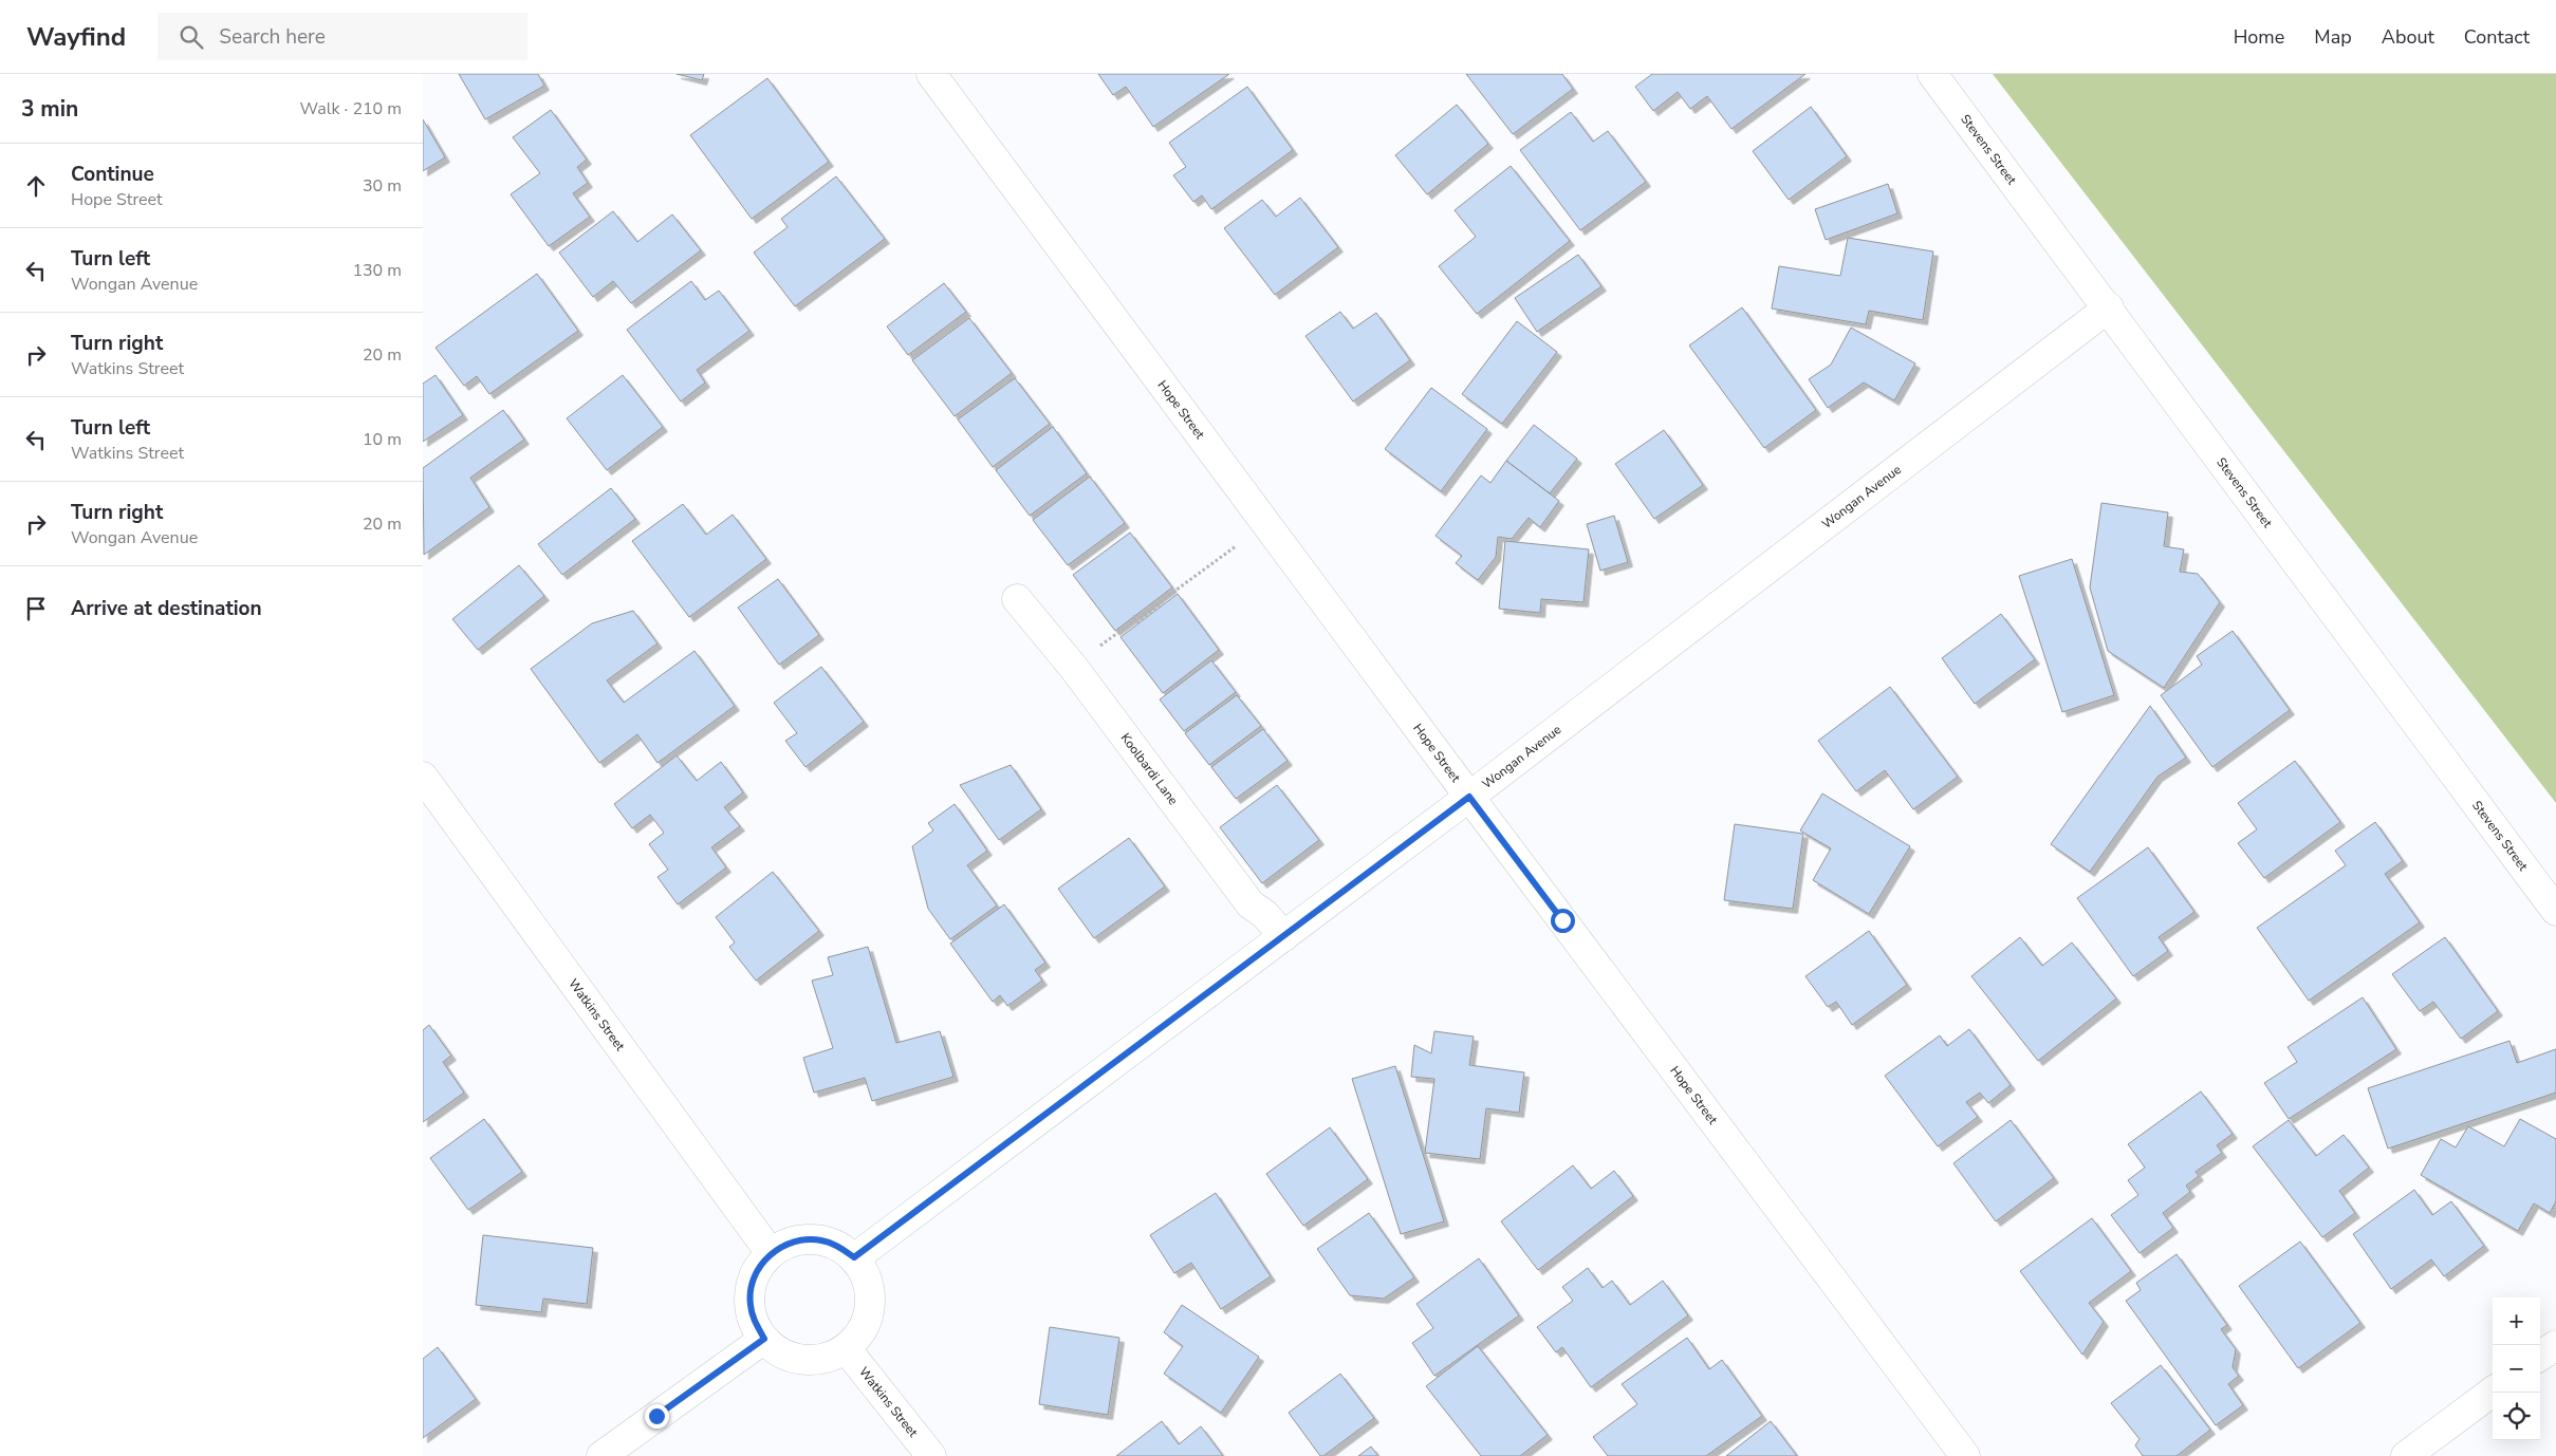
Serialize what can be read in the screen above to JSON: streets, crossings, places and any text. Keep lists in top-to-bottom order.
{
  "streets": {
    "street": [
      "Stevens Street",
      "Hope Street",
      "Wongan Avenue",
      "Koolbardi Lane",
      "Watkins Street"
    ]
  },
  "crossings": [
    ["Stevens Street", "Wongan Avenue"],
    ["Hope Street", "Wongan Avenue"],
    ["Wongan Avenue", "Koolbardi Lane"],
    ["Wongan Avenue", "Watkins Street"]
  ],
  "page": {
    "header": "Wayfind",
    "search": "Search here",
    "nav": [
      "Home",
      "Map",
      "About",
      "Contact"
    ],
    "heading": ["3 min", "Walk · 210 m"],
    "list": [
      ["Continue", "Hope Street", "30 m"],
      ["Turn left", "Wongan Avenue", "130 m"],
      ["Turn right", "Watkins Street", "20 m"],
      ["Turn left", "Watkins Street", "10 m"],
      ["Turn right", "Wongan Avenue", "20 m"],
      "Arrive at destination"
    ],
    "map_buttons": ["+", "−"]
  }
}
